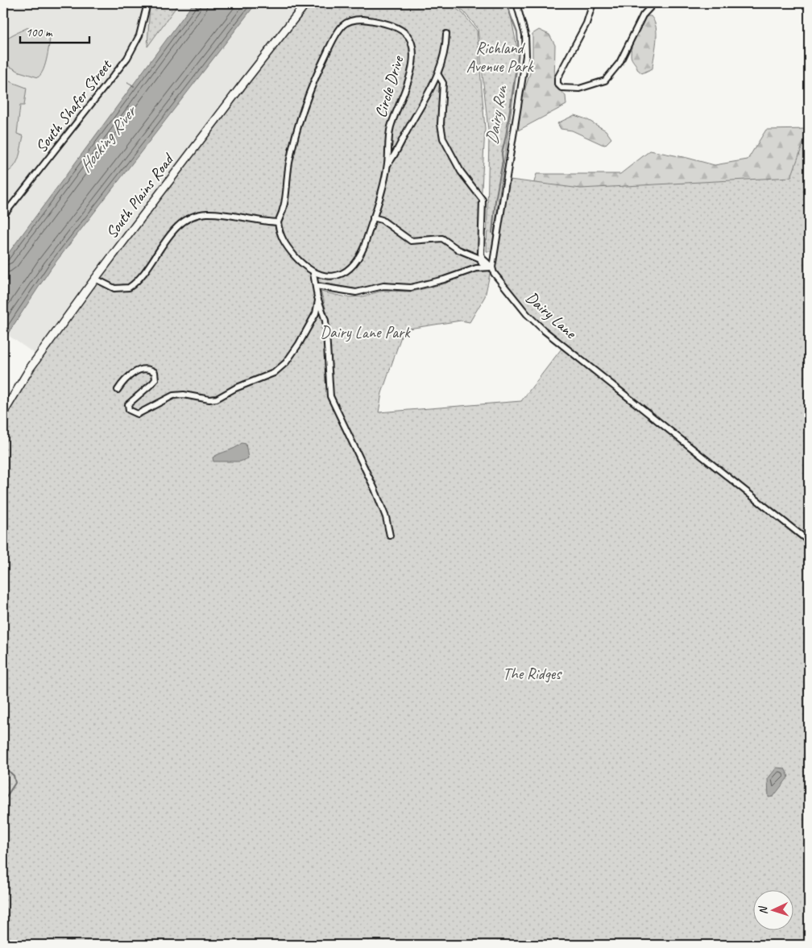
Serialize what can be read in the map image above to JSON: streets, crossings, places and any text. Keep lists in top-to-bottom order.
{
  "streets": {
    "main road": ["South Plains Road"],
    "street": ["Circle Drive", "South Shafer Street", "Dairy Lane"]
  },
  "water": ["Dairy Run", "Hocking River"],
  "parks": ["Richland Avenue Park", "Dairy Lane Park", "The Ridges"],
  "scale_bar": "100 m",
  "north": "left"
}
